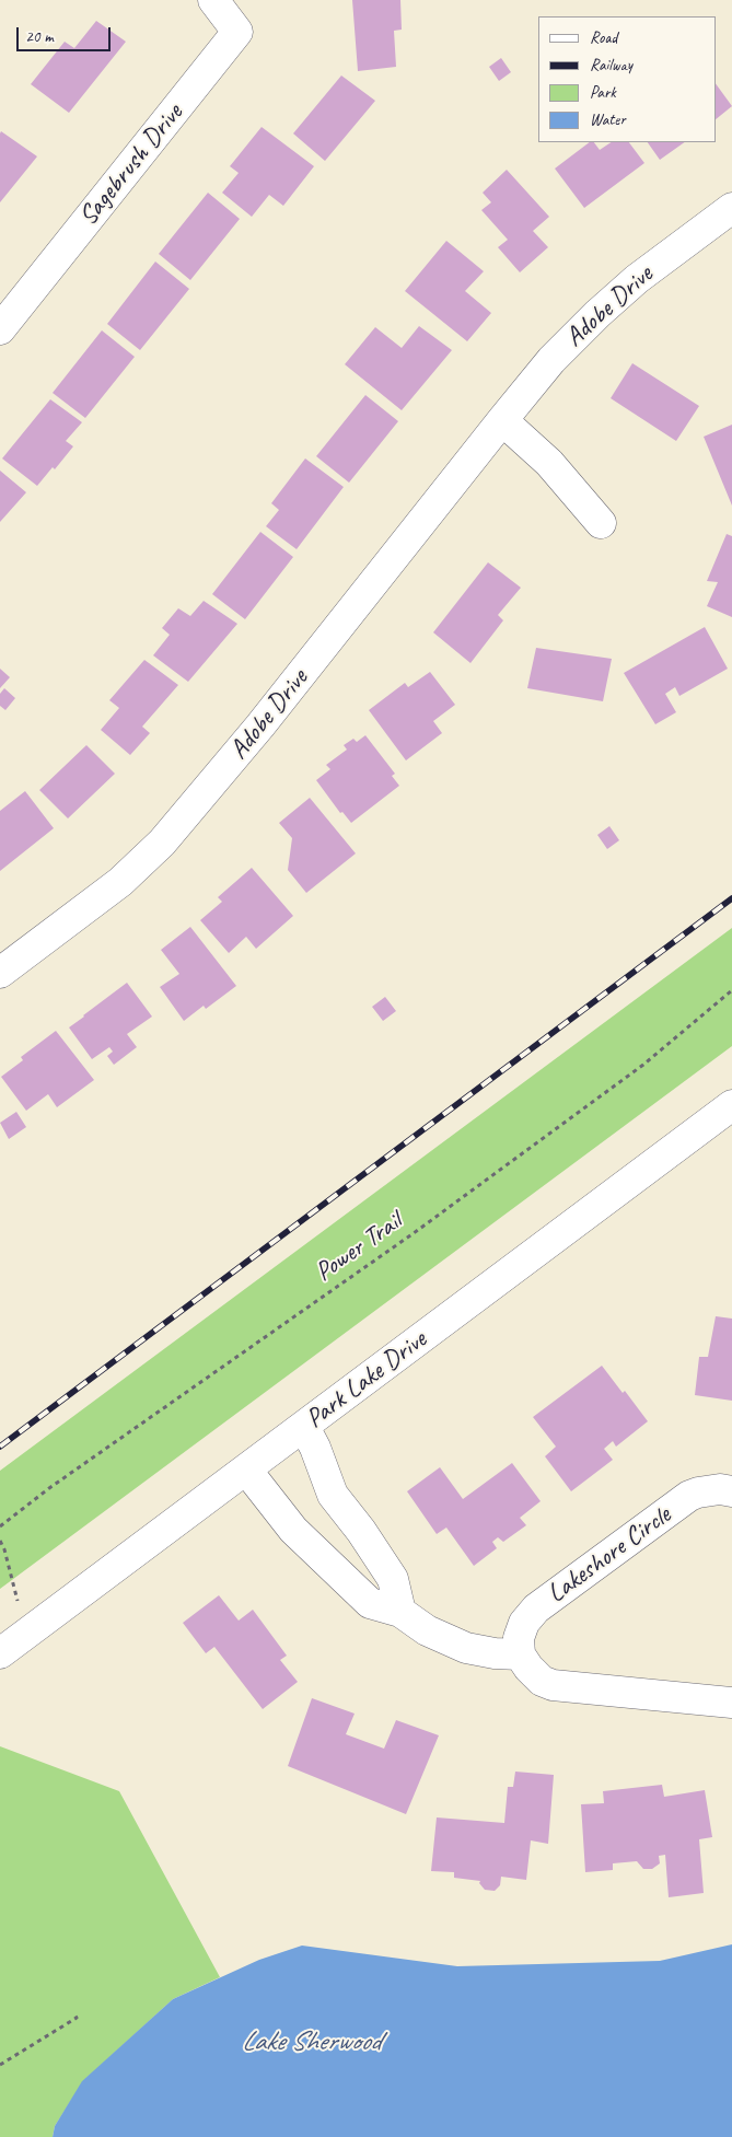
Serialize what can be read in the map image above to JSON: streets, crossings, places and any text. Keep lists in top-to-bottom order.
{
  "streets": {
    "street": [
      "Sagebrush Drive",
      "Adobe Drive",
      "Park Lake Drive",
      "Lakeshore Circle"
    ],
    "path": ["Power Trail"]
  },
  "water": ["Lake Sherwood"],
  "legend": [
    "Road",
    "Railway",
    "Park",
    "Water"
  ],
  "scale_bar": "20 m"
}
